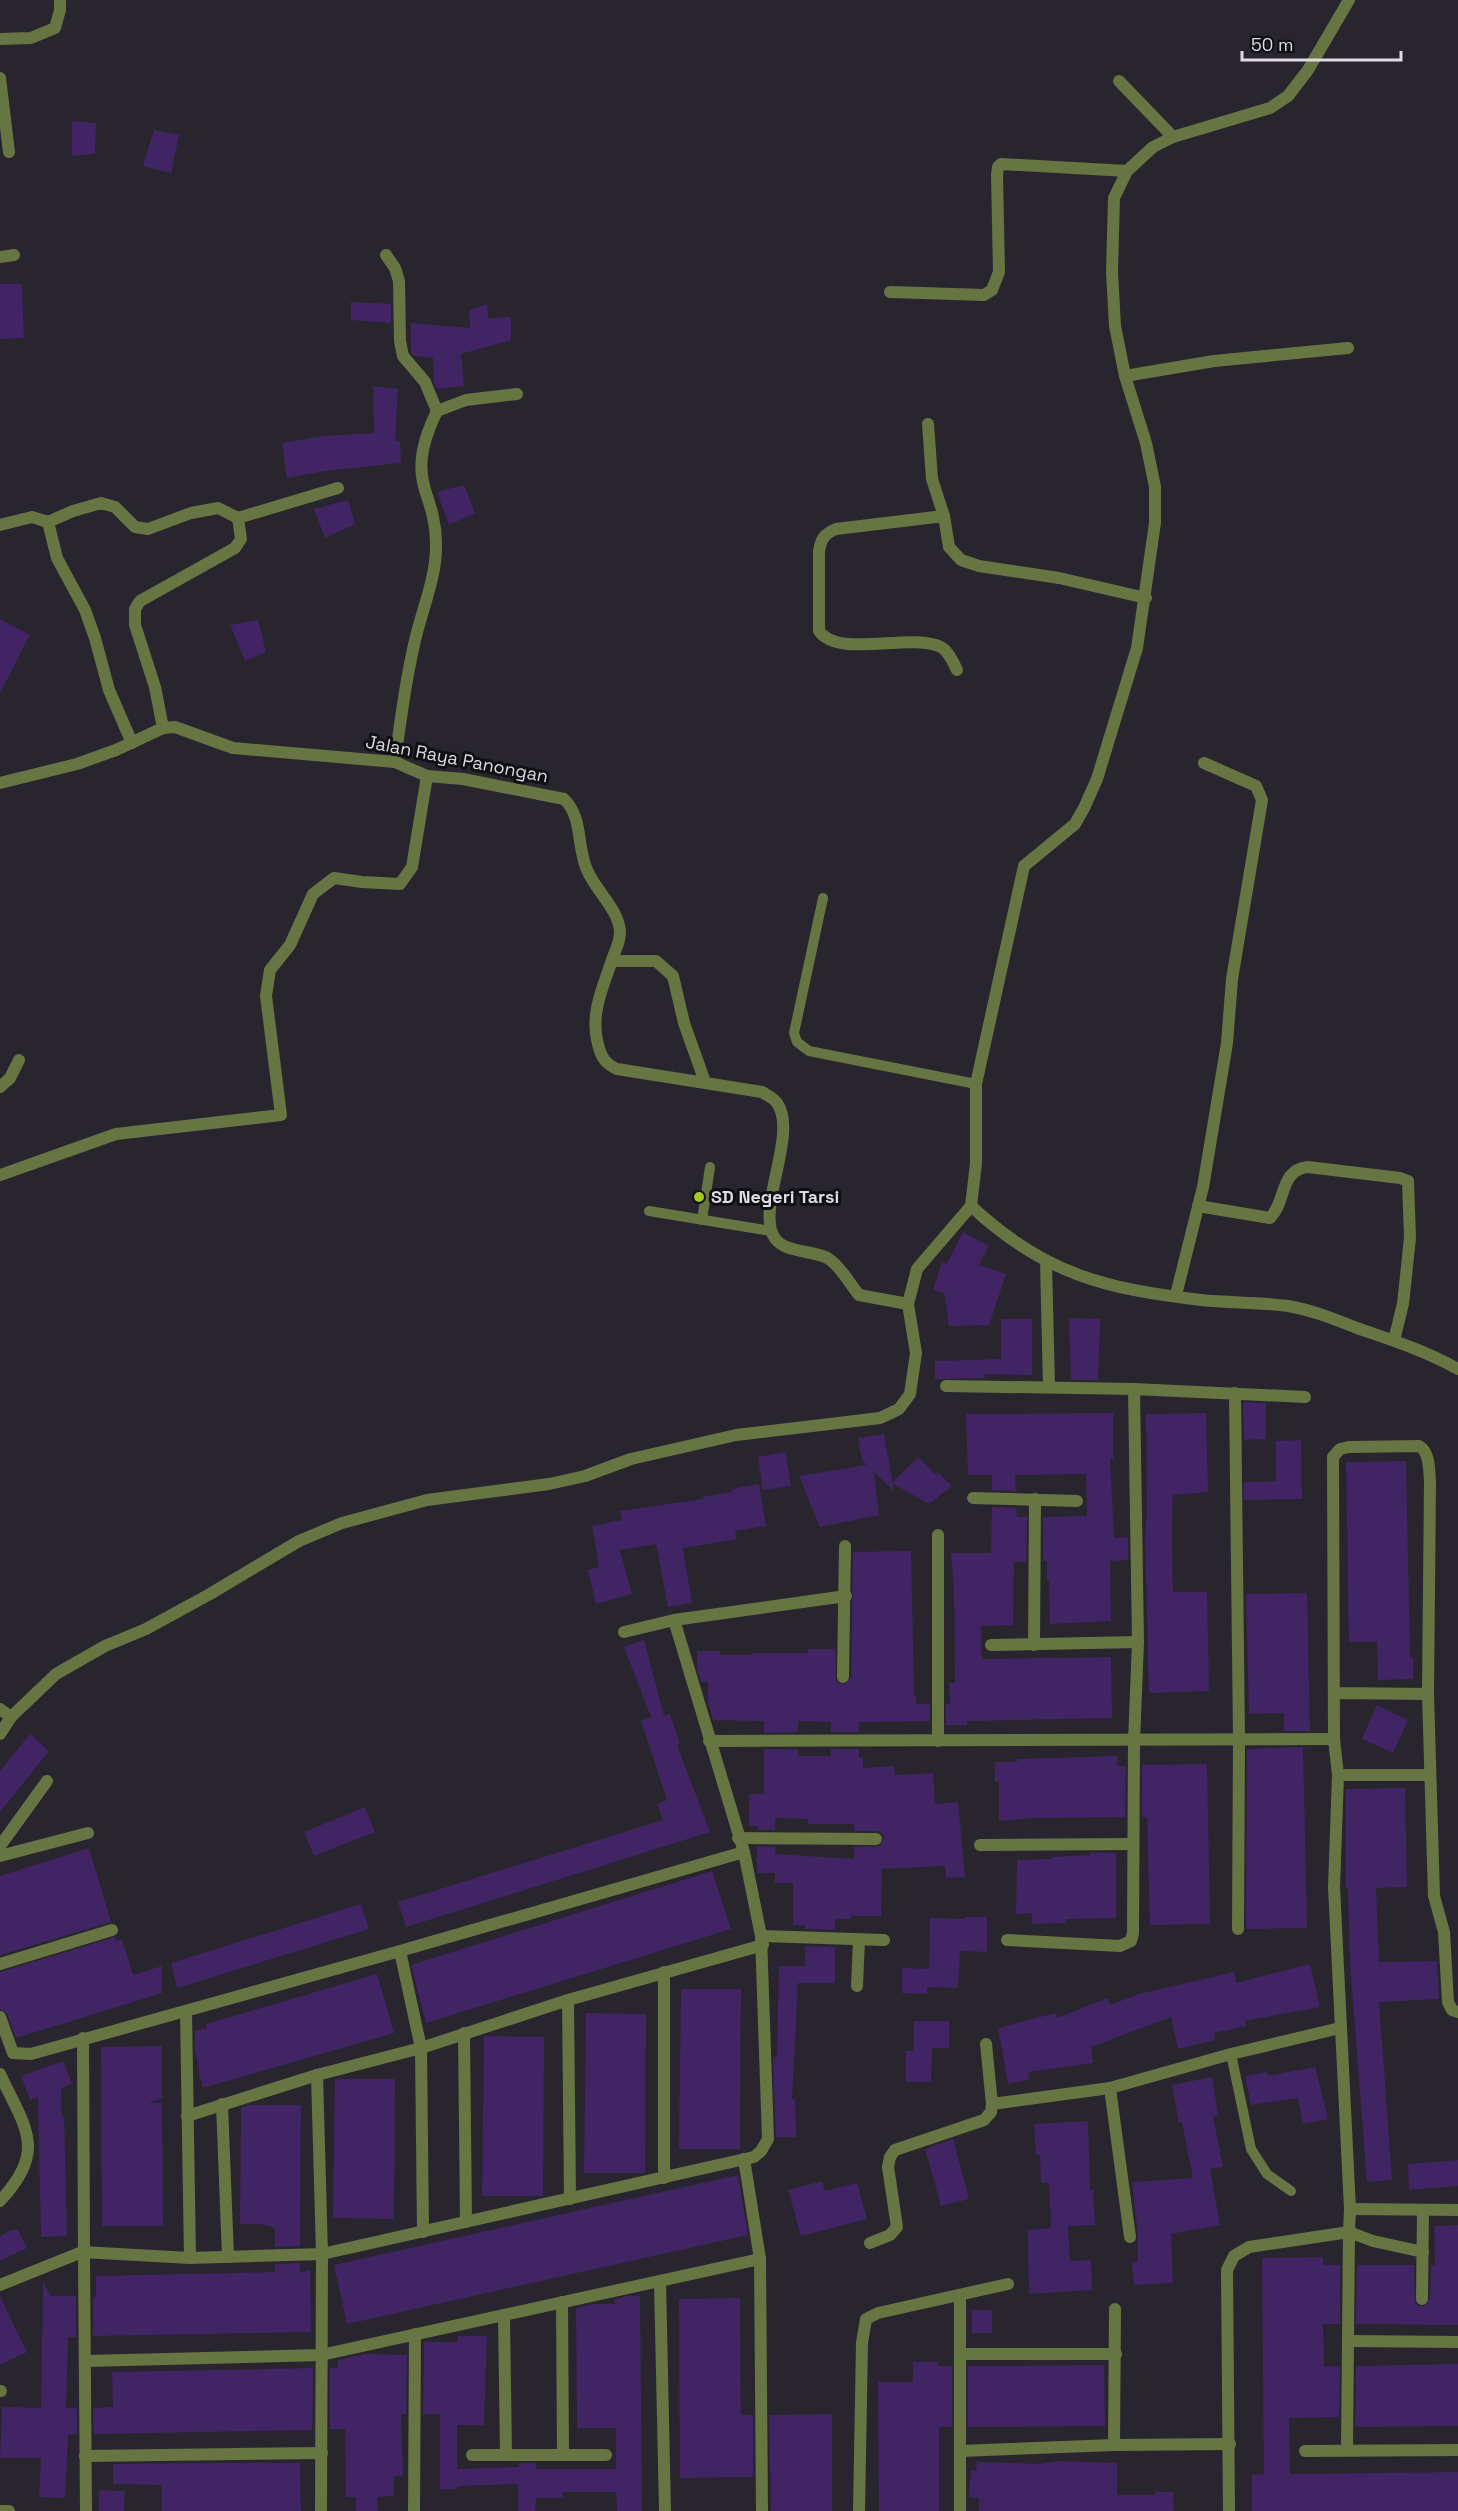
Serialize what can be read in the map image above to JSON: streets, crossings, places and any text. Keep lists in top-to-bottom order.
{
  "streets": {
    "street": ["Jalan Raya Panongan"]
  },
  "places": ["SD Negeri Tarsi"],
  "scale_bar": "50 m"
}
